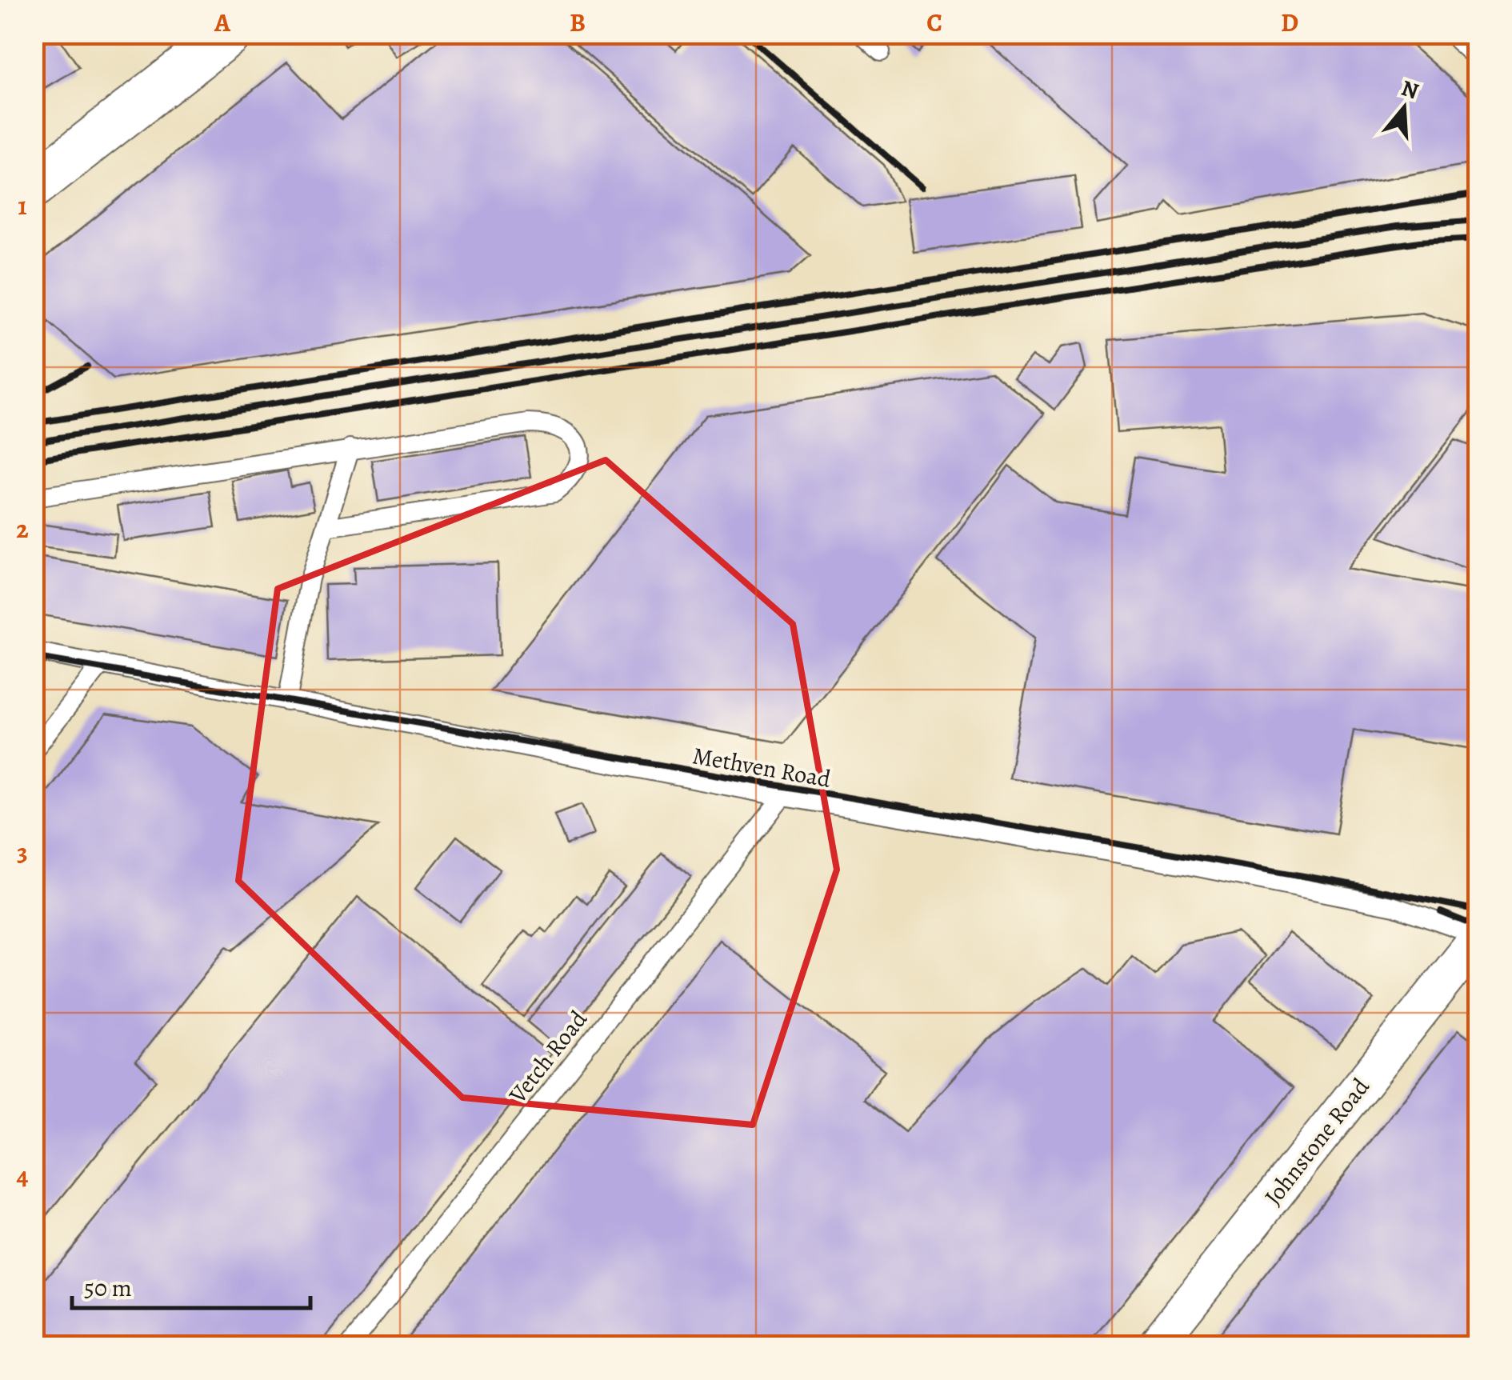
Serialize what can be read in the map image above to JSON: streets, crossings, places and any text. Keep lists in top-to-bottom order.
{
  "streets": {
    "street": ["Johnstone Road"],
    "lane": ["Methven Road", "Vetch Road"]
  },
  "crossings": [
    ["Methven Road", "Vetch Road"],
    ["Methven Road", "Johnstone Road"]
  ],
  "scale_bar": "50 m",
  "north": "top",
  "grid": {
    "columns": [
      "A",
      "B",
      "C",
      "D"
    ],
    "rows": [
      "1",
      "2",
      "3",
      "4"
    ]
  }
}
